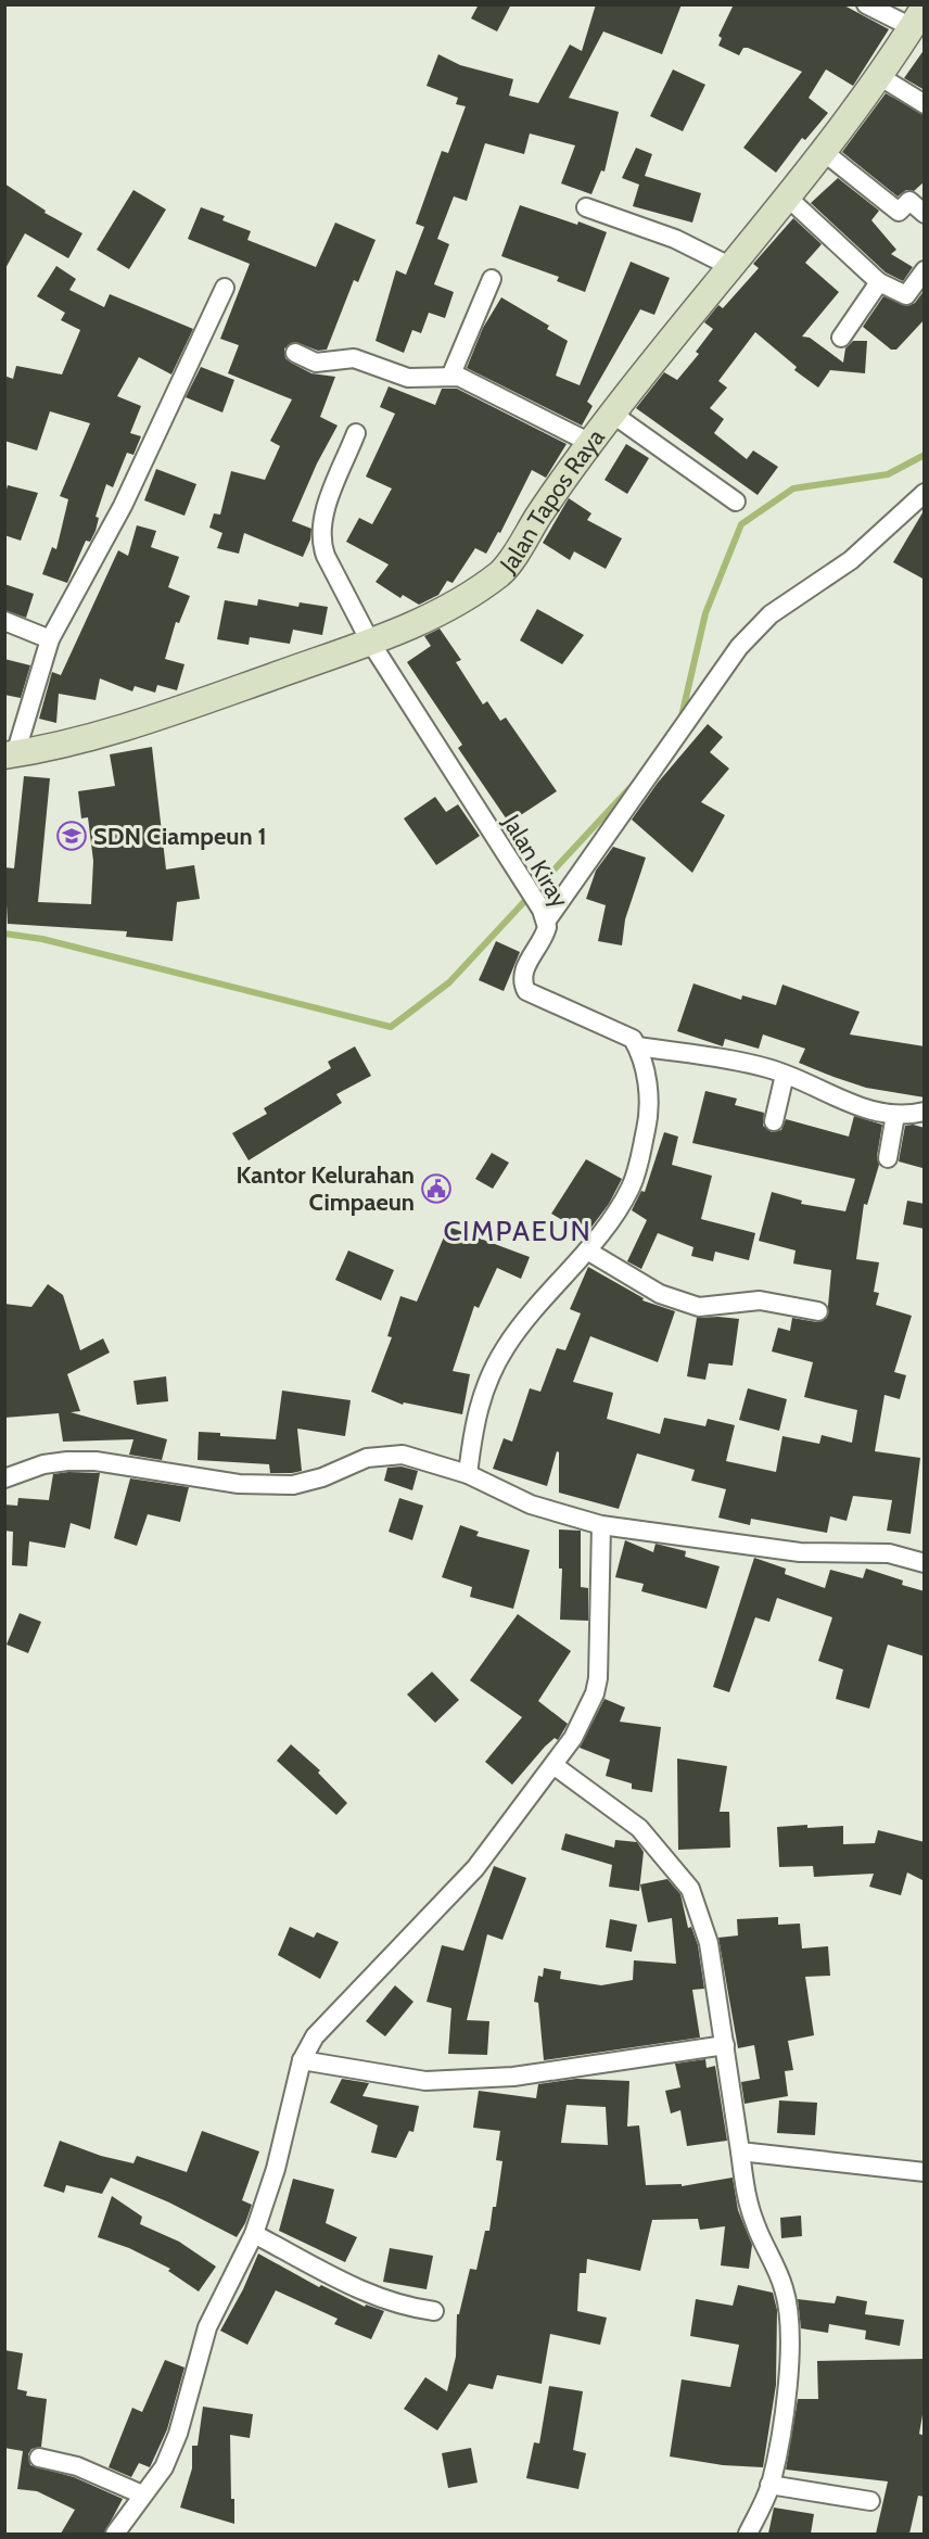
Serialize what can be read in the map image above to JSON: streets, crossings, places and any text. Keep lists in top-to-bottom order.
{
  "streets": {
    "main road": ["Jalan Tapos Raya"],
    "street": ["Jalan Kiray"]
  },
  "crossings": [
    ["Jalan Tapos Raya", "Jalan Kiray"]
  ],
  "districts": ["CIMPAEUN"],
  "places": {
    "school or university": ["SDN Ciampeun 1"],
    "public building": ["Kantor Kelurahan Cimpaeun"]
  }
}
